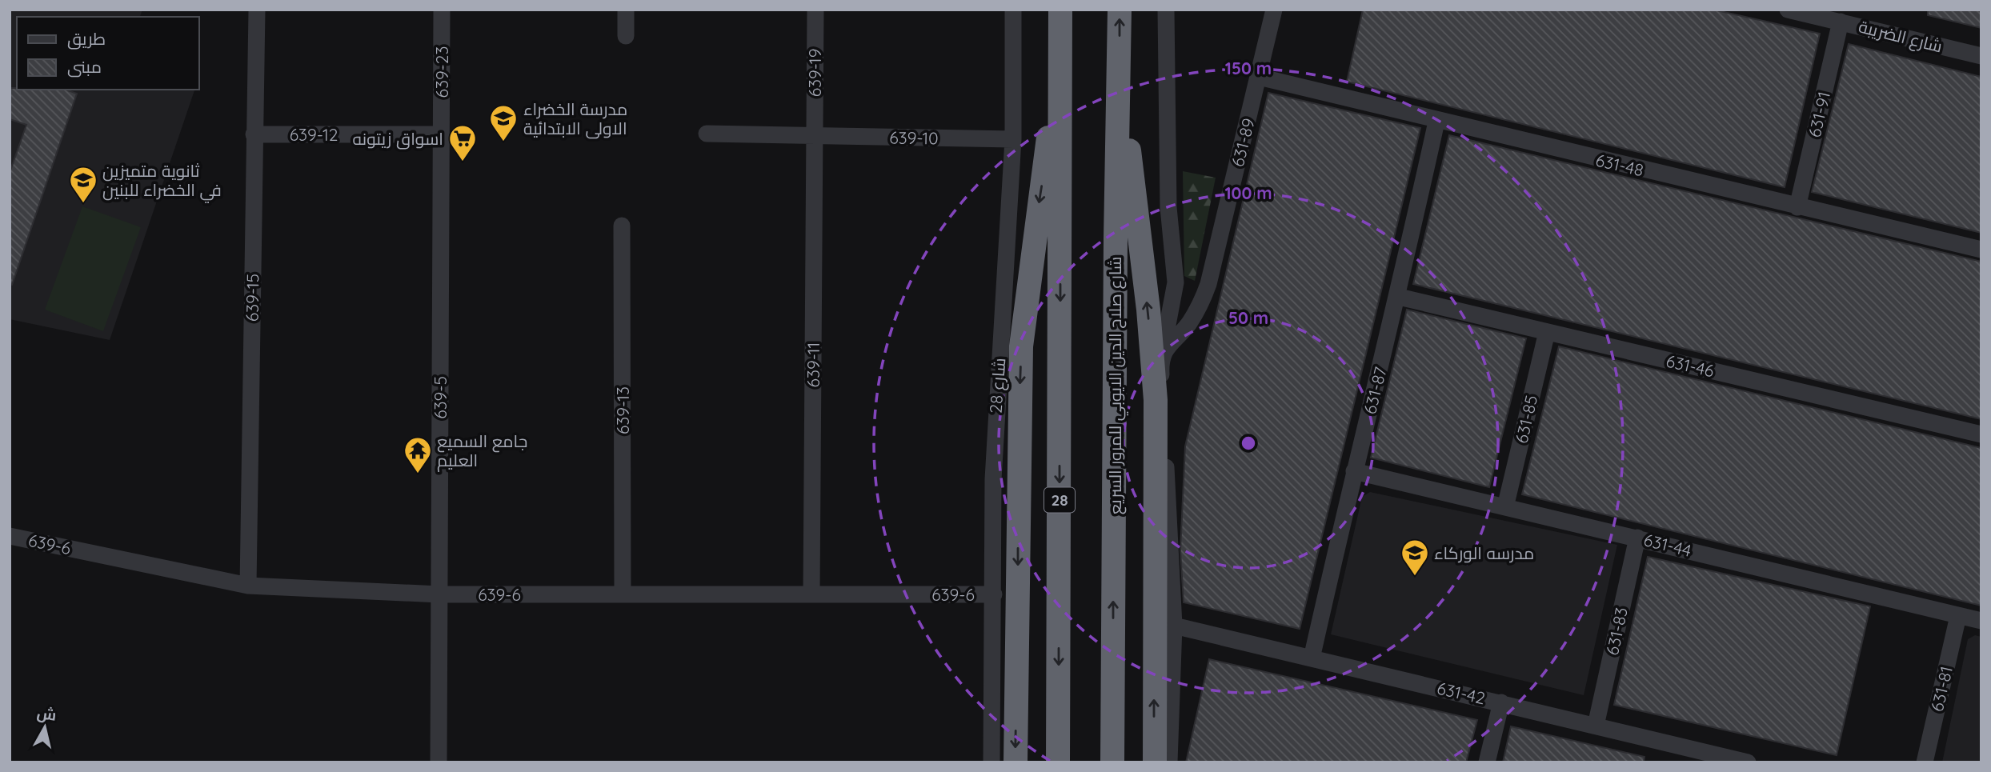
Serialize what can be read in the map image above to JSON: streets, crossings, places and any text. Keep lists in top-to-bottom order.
{
  "streets": {
    "highway": ["شارع صلاح الدين الايوبي للمرور السريع", "28"],
    "street": [
      "شارع الضريبة",
      "639-23",
      "639-19",
      "631-91",
      "639-12",
      "639-10",
      "631-89",
      "631-48",
      "639-15",
      "639-11",
      "631-46",
      "شارع 28",
      "631-87",
      "639-5",
      "639-13",
      "631-85",
      "639-6",
      "631-44",
      "631-83",
      "631-81",
      "631-42"
    ]
  },
  "crossings": [
    ["شارع الضريبة", "631-91"],
    ["639-23", "639-12"],
    ["639-23", "639-5"],
    ["639-19", "639-10"],
    ["639-19", "639-11"],
    ["631-91", "631-48"],
    ["639-12", "639-15"],
    ["639-12", "639-5"],
    ["639-10", "639-11"],
    ["639-10", "شارع 28"],
    ["631-89", "631-48"],
    ["631-48", "631-87"],
    ["639-15", "639-6"],
    ["639-11", "639-6"],
    ["631-46", "631-87"],
    ["631-46", "631-85"],
    ["شارع 28", "639-6"],
    ["631-87", "631-44"],
    ["631-87", "631-42"],
    ["639-5", "639-6"],
    ["639-13", "639-6"],
    ["631-85", "631-44"],
    ["631-44", "631-83"],
    ["631-44", "631-81"],
    ["631-83", "631-42"]
  ],
  "places": {
    "school or university": ["مدرسة الخضراء الاولى الابتدائية", "ثانوية متميزين في الخضراء للبنين", "مدرسه الوركاء"],
    "supermarket": ["اسواق زيتونه"],
    "temple": ["جامع السميع العليم"]
  },
  "legend": ["طريق", "مبنى"],
  "north": "top",
  "rings": ["150 m", "100 m", "50 m"]
}
